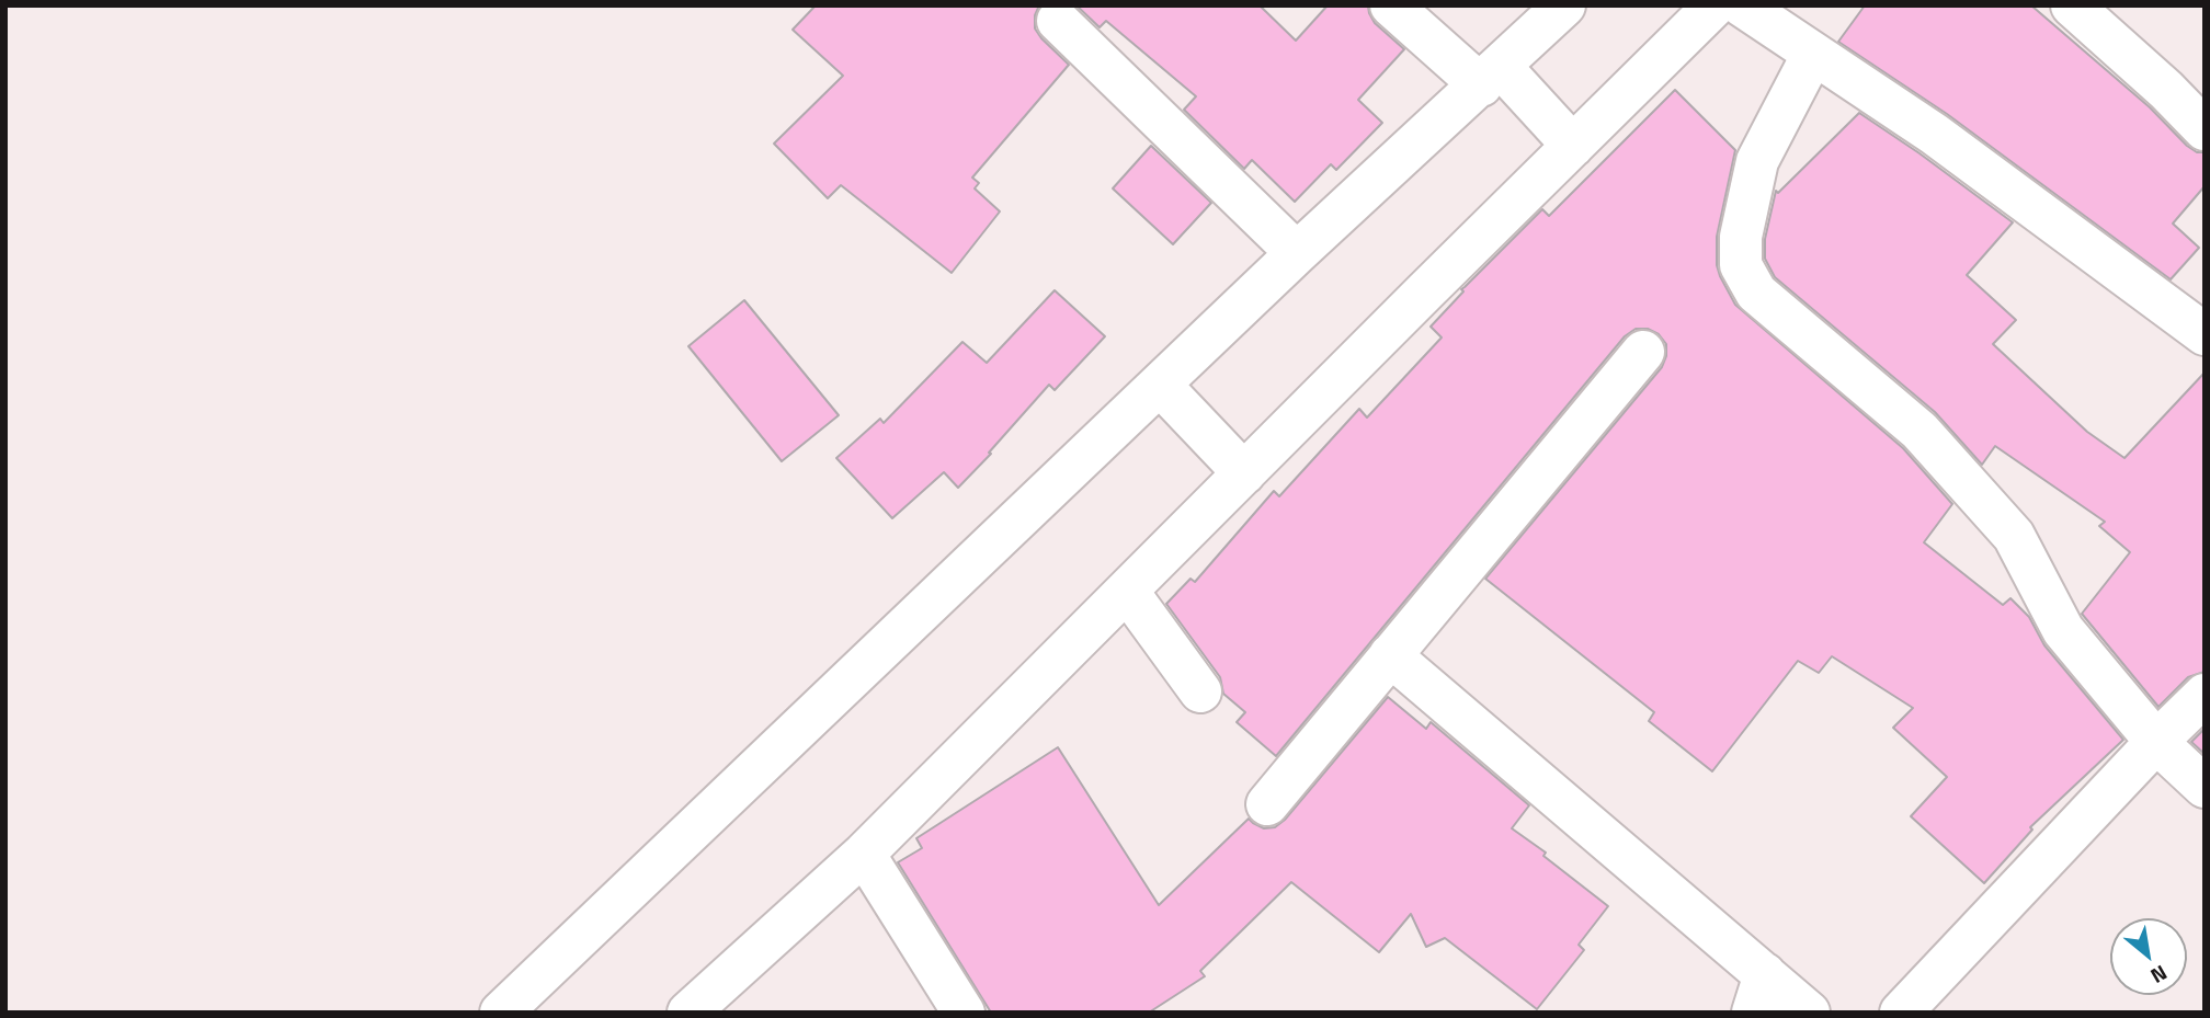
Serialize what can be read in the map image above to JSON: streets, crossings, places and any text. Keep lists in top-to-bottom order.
{
  "north": "bottom right"
}
